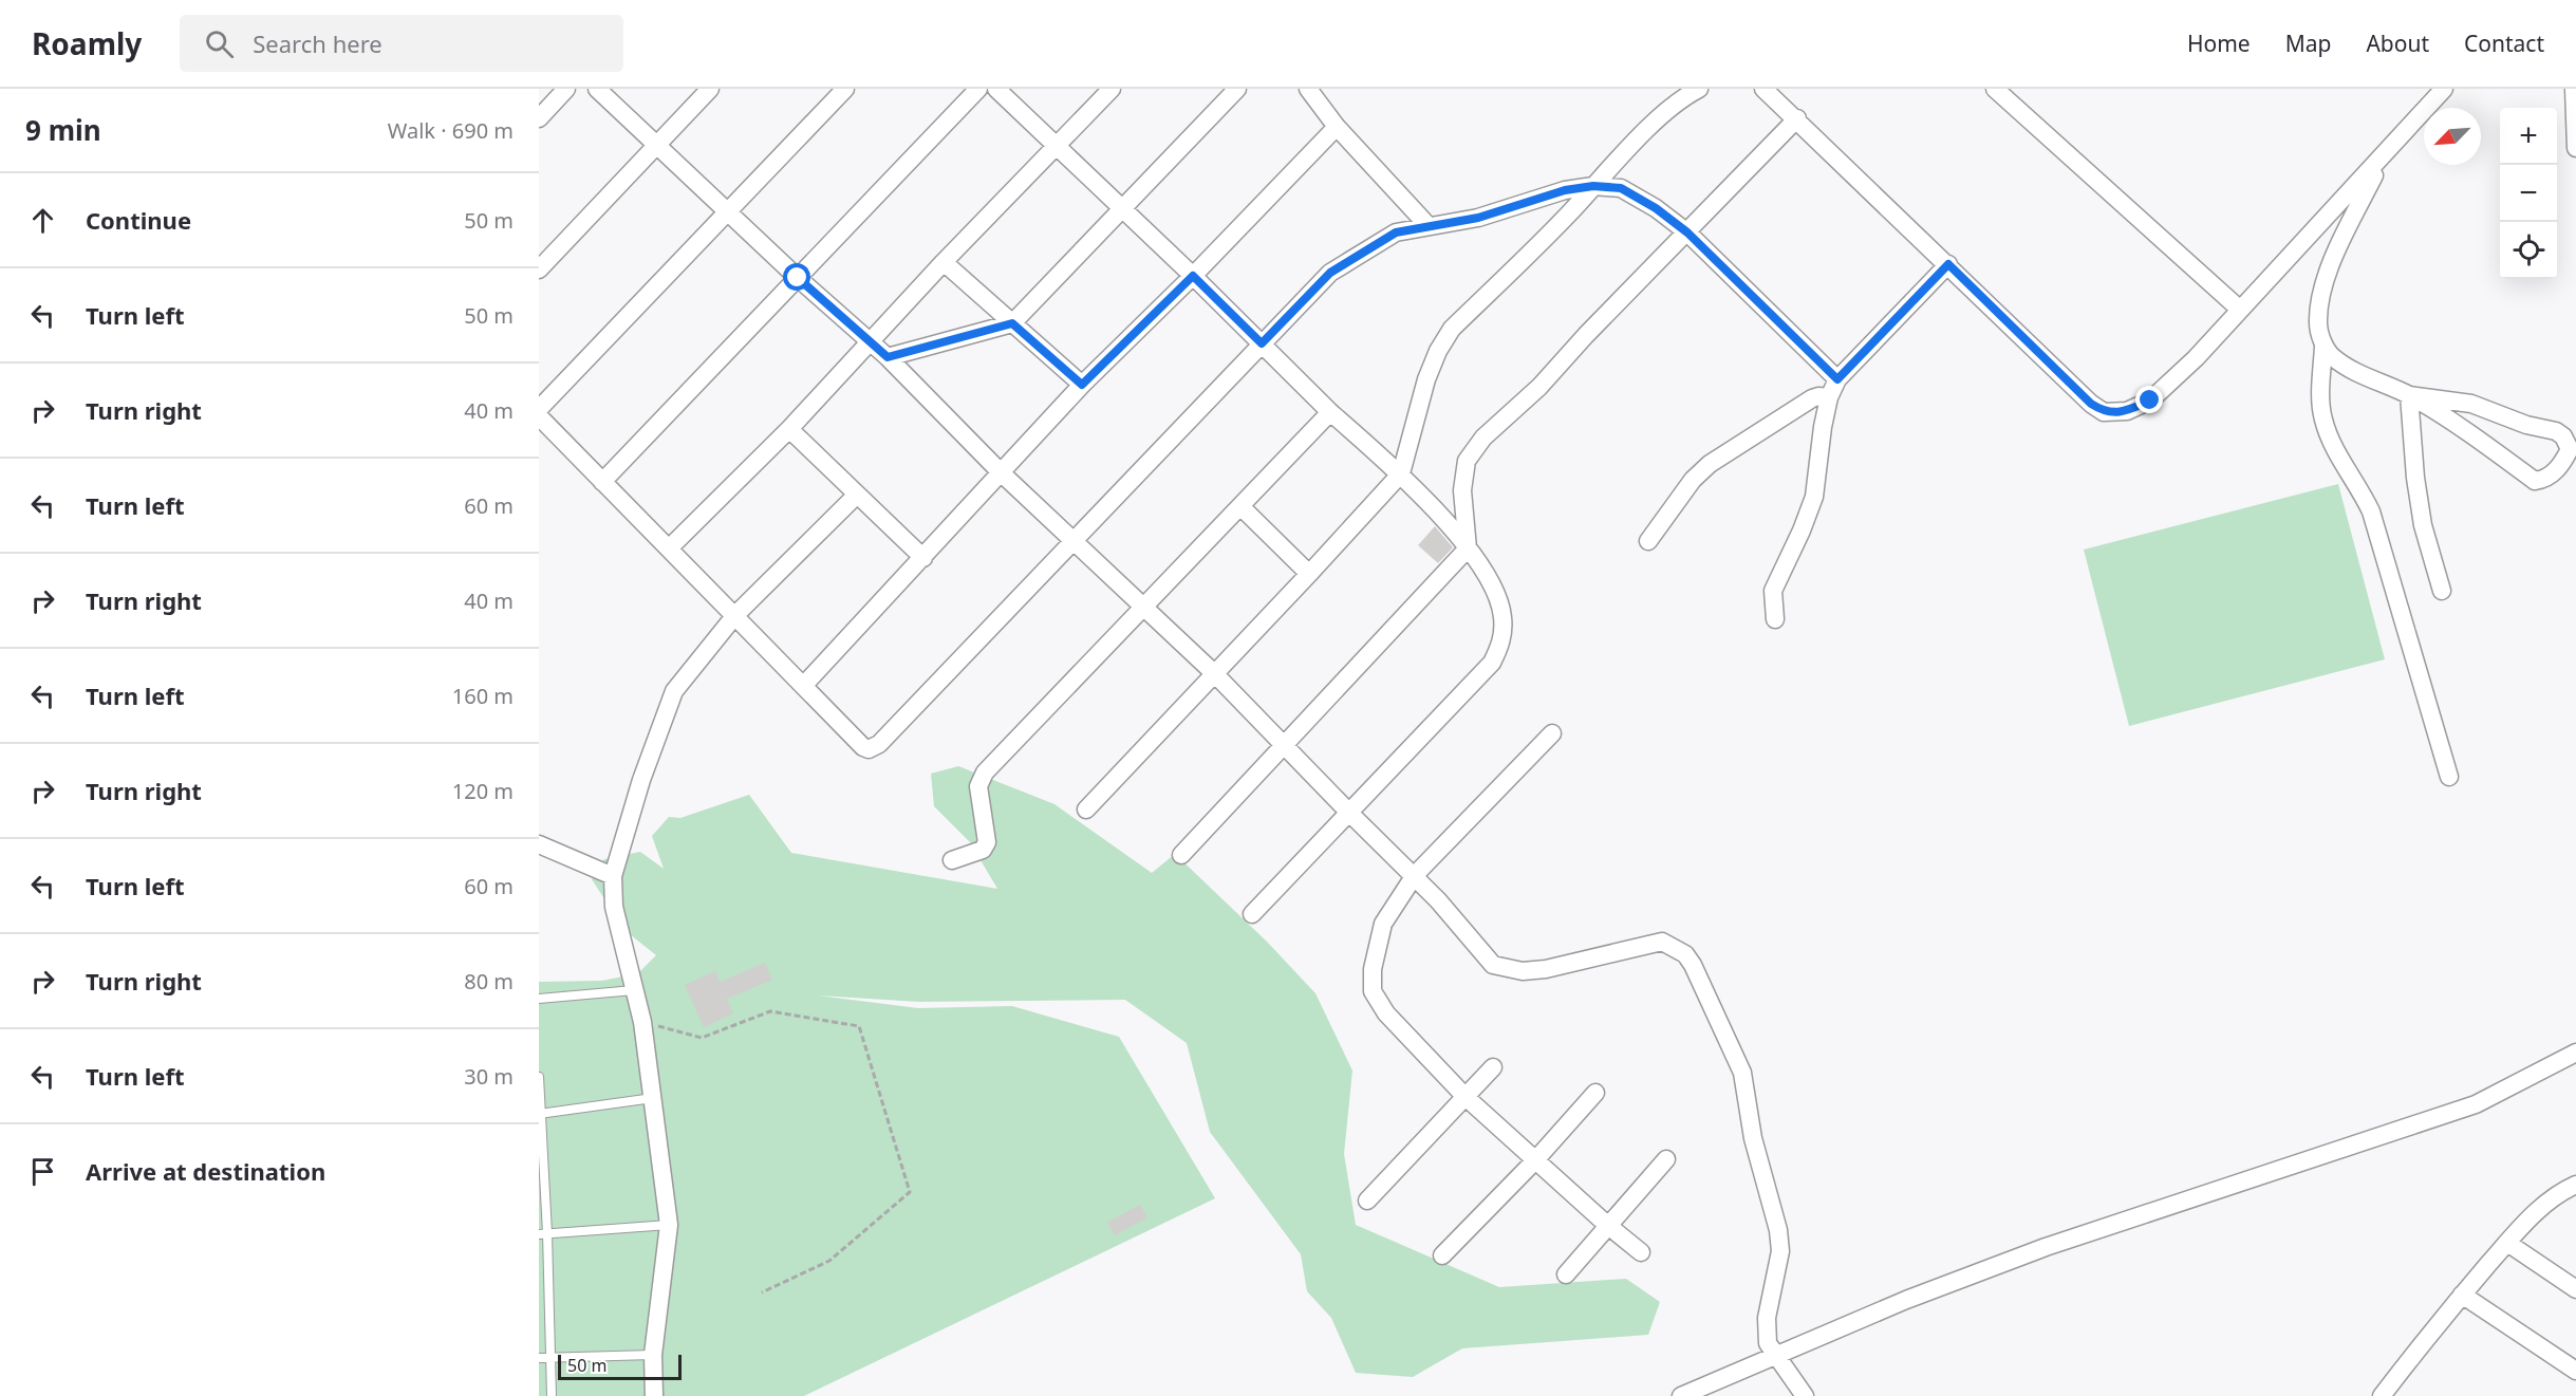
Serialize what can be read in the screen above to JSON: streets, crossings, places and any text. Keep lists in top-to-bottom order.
{
  "scale_bar": "50 m",
  "north": "bottom left",
  "page": {
    "header": "Roamly",
    "search": "Search here",
    "nav": [
      "Home",
      "Map",
      "About",
      "Contact"
    ],
    "heading": ["9 min", "Walk · 690 m"],
    "map_buttons": ["+", "−"],
    "list": [
      ["Continue", "50 m"],
      ["Turn left", "50 m"],
      ["Turn right", "40 m"],
      ["Turn left", "60 m"],
      ["Turn right", "40 m"],
      ["Turn left", "160 m"],
      ["Turn right", "120 m"],
      ["Turn left", "60 m"],
      ["Turn right", "80 m"],
      ["Turn left", "30 m"],
      "Arrive at destination"
    ],
    "scale": "50 m"
  }
}
